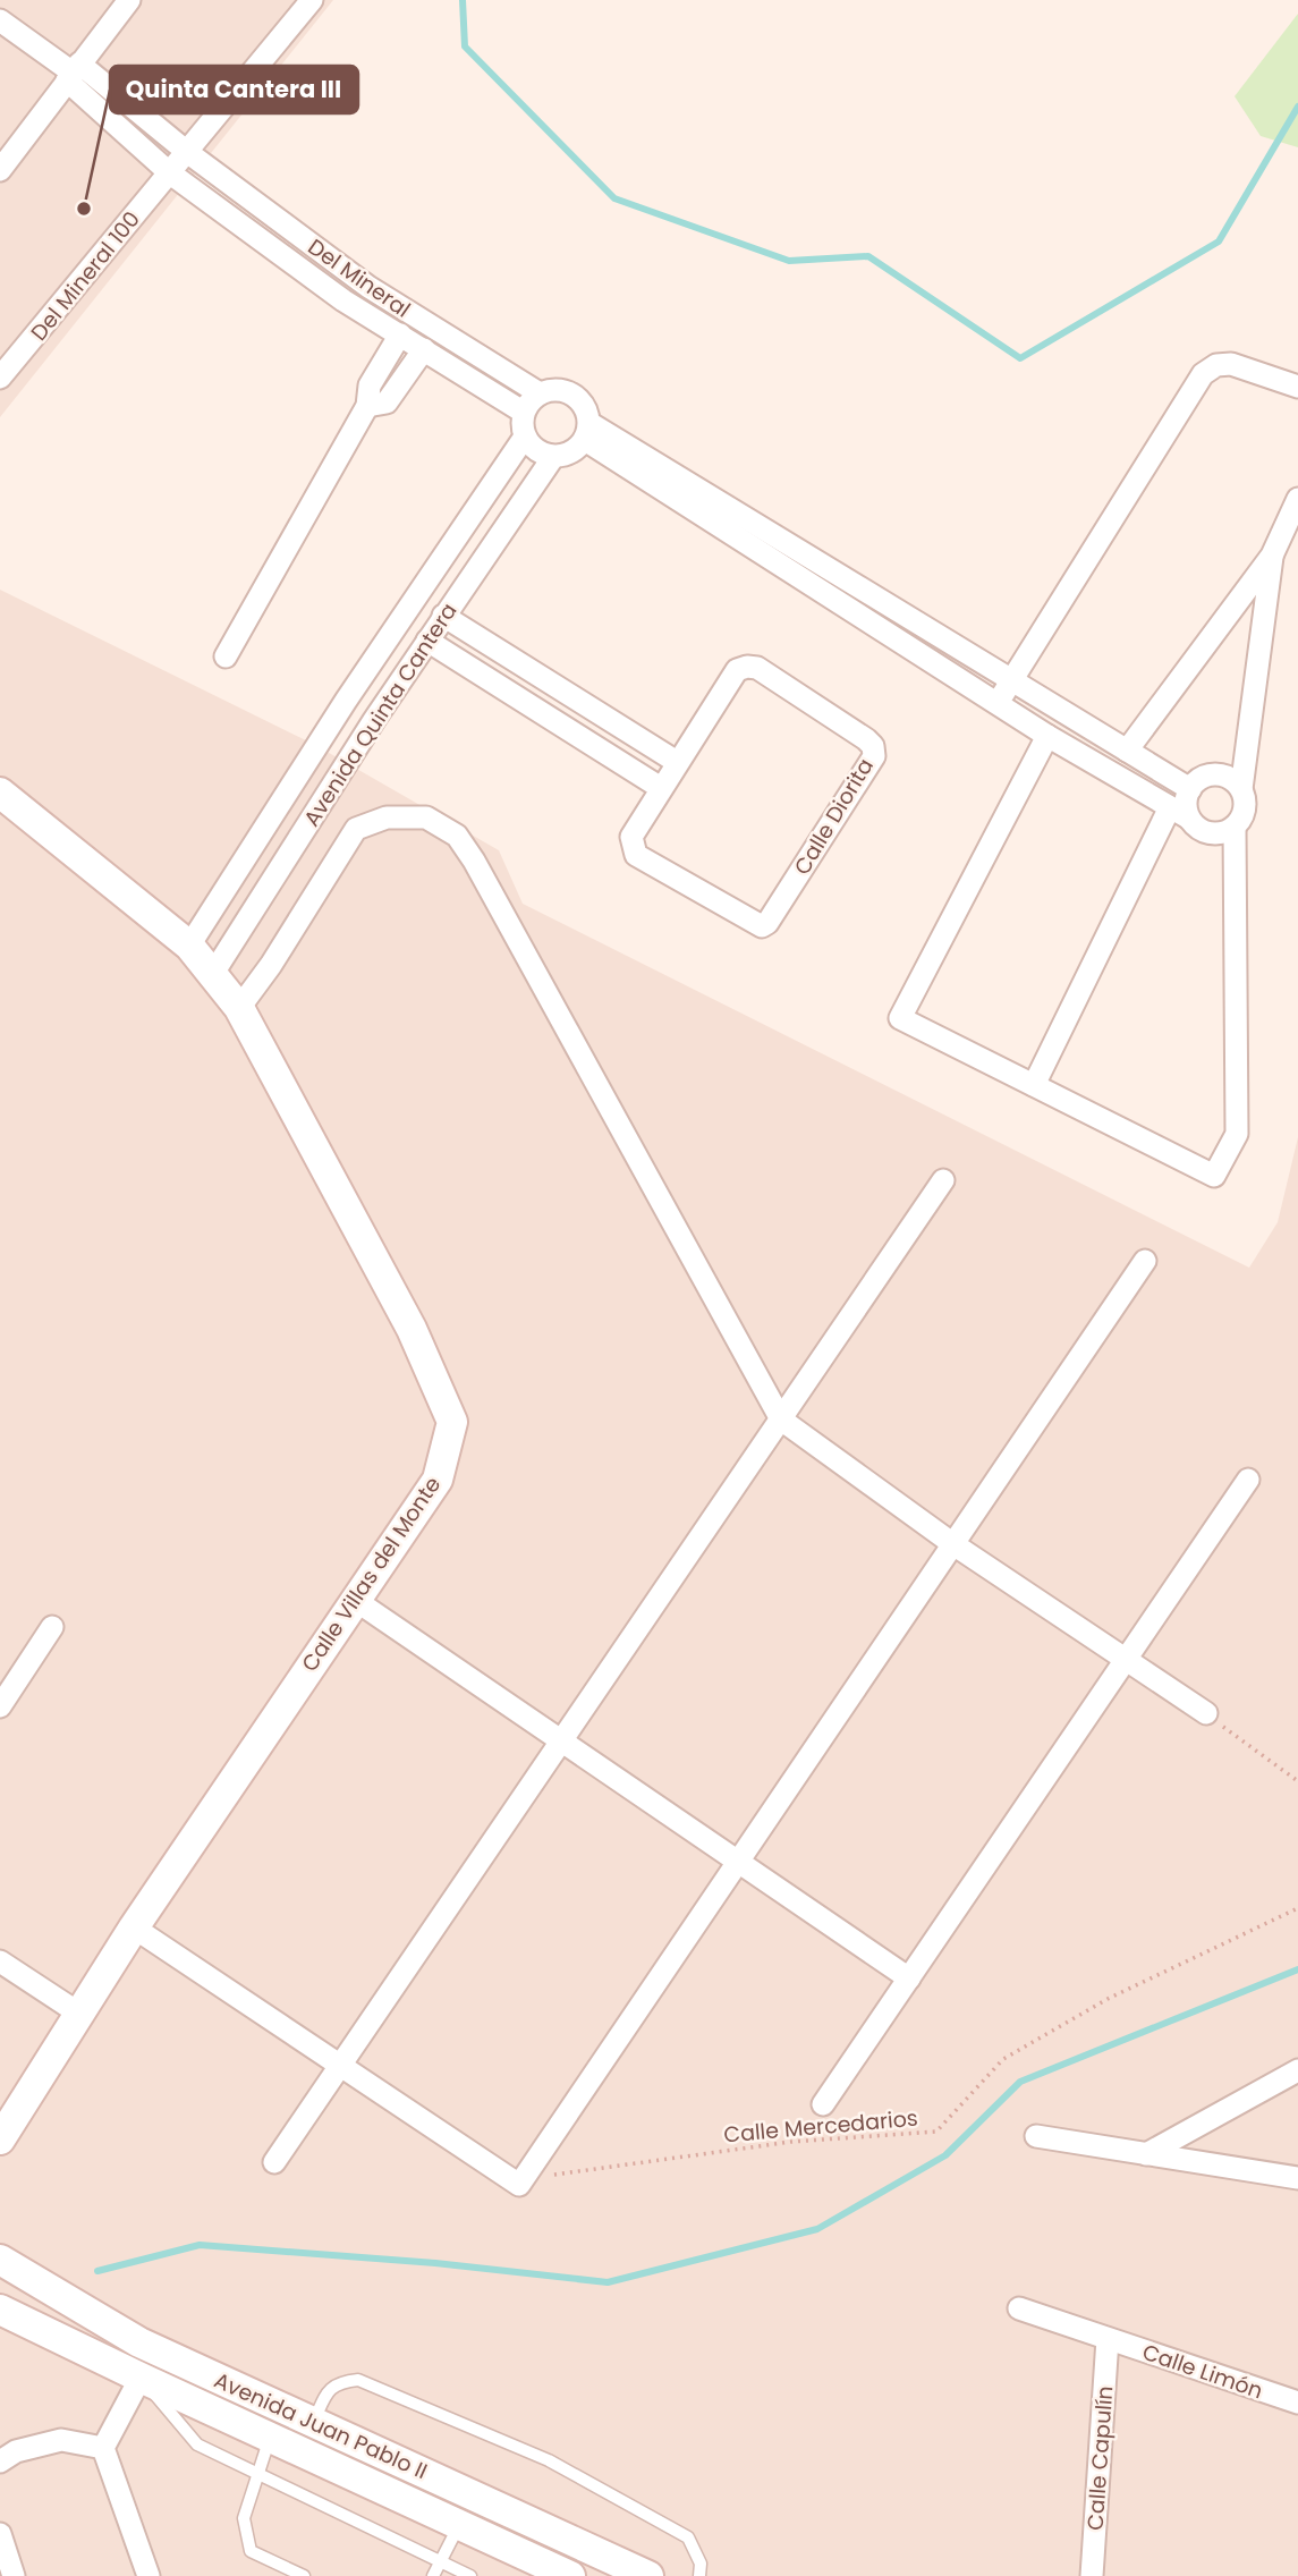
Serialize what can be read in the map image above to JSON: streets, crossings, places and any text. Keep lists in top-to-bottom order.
{
  "streets": {
    "street": [
      "Del Mineral 100",
      "Del Mineral",
      "Avenida Quinta Cantera",
      "Calle Diorita",
      "Calle Villas del Monte",
      "Calle Limón",
      "Avenida Juan Pablo II",
      "Calle Capulín"
    ],
    "path": ["Calle Mercedarios"]
  },
  "crossings": [
    ["Del Mineral 100", "Del Mineral"],
    ["Del Mineral", "Avenida Quinta Cantera"],
    ["Avenida Quinta Cantera", "Calle Villas del Monte"],
    ["Calle Limón", "Calle Capulín"]
  ],
  "places": ["Quinta Cantera III"]
}
